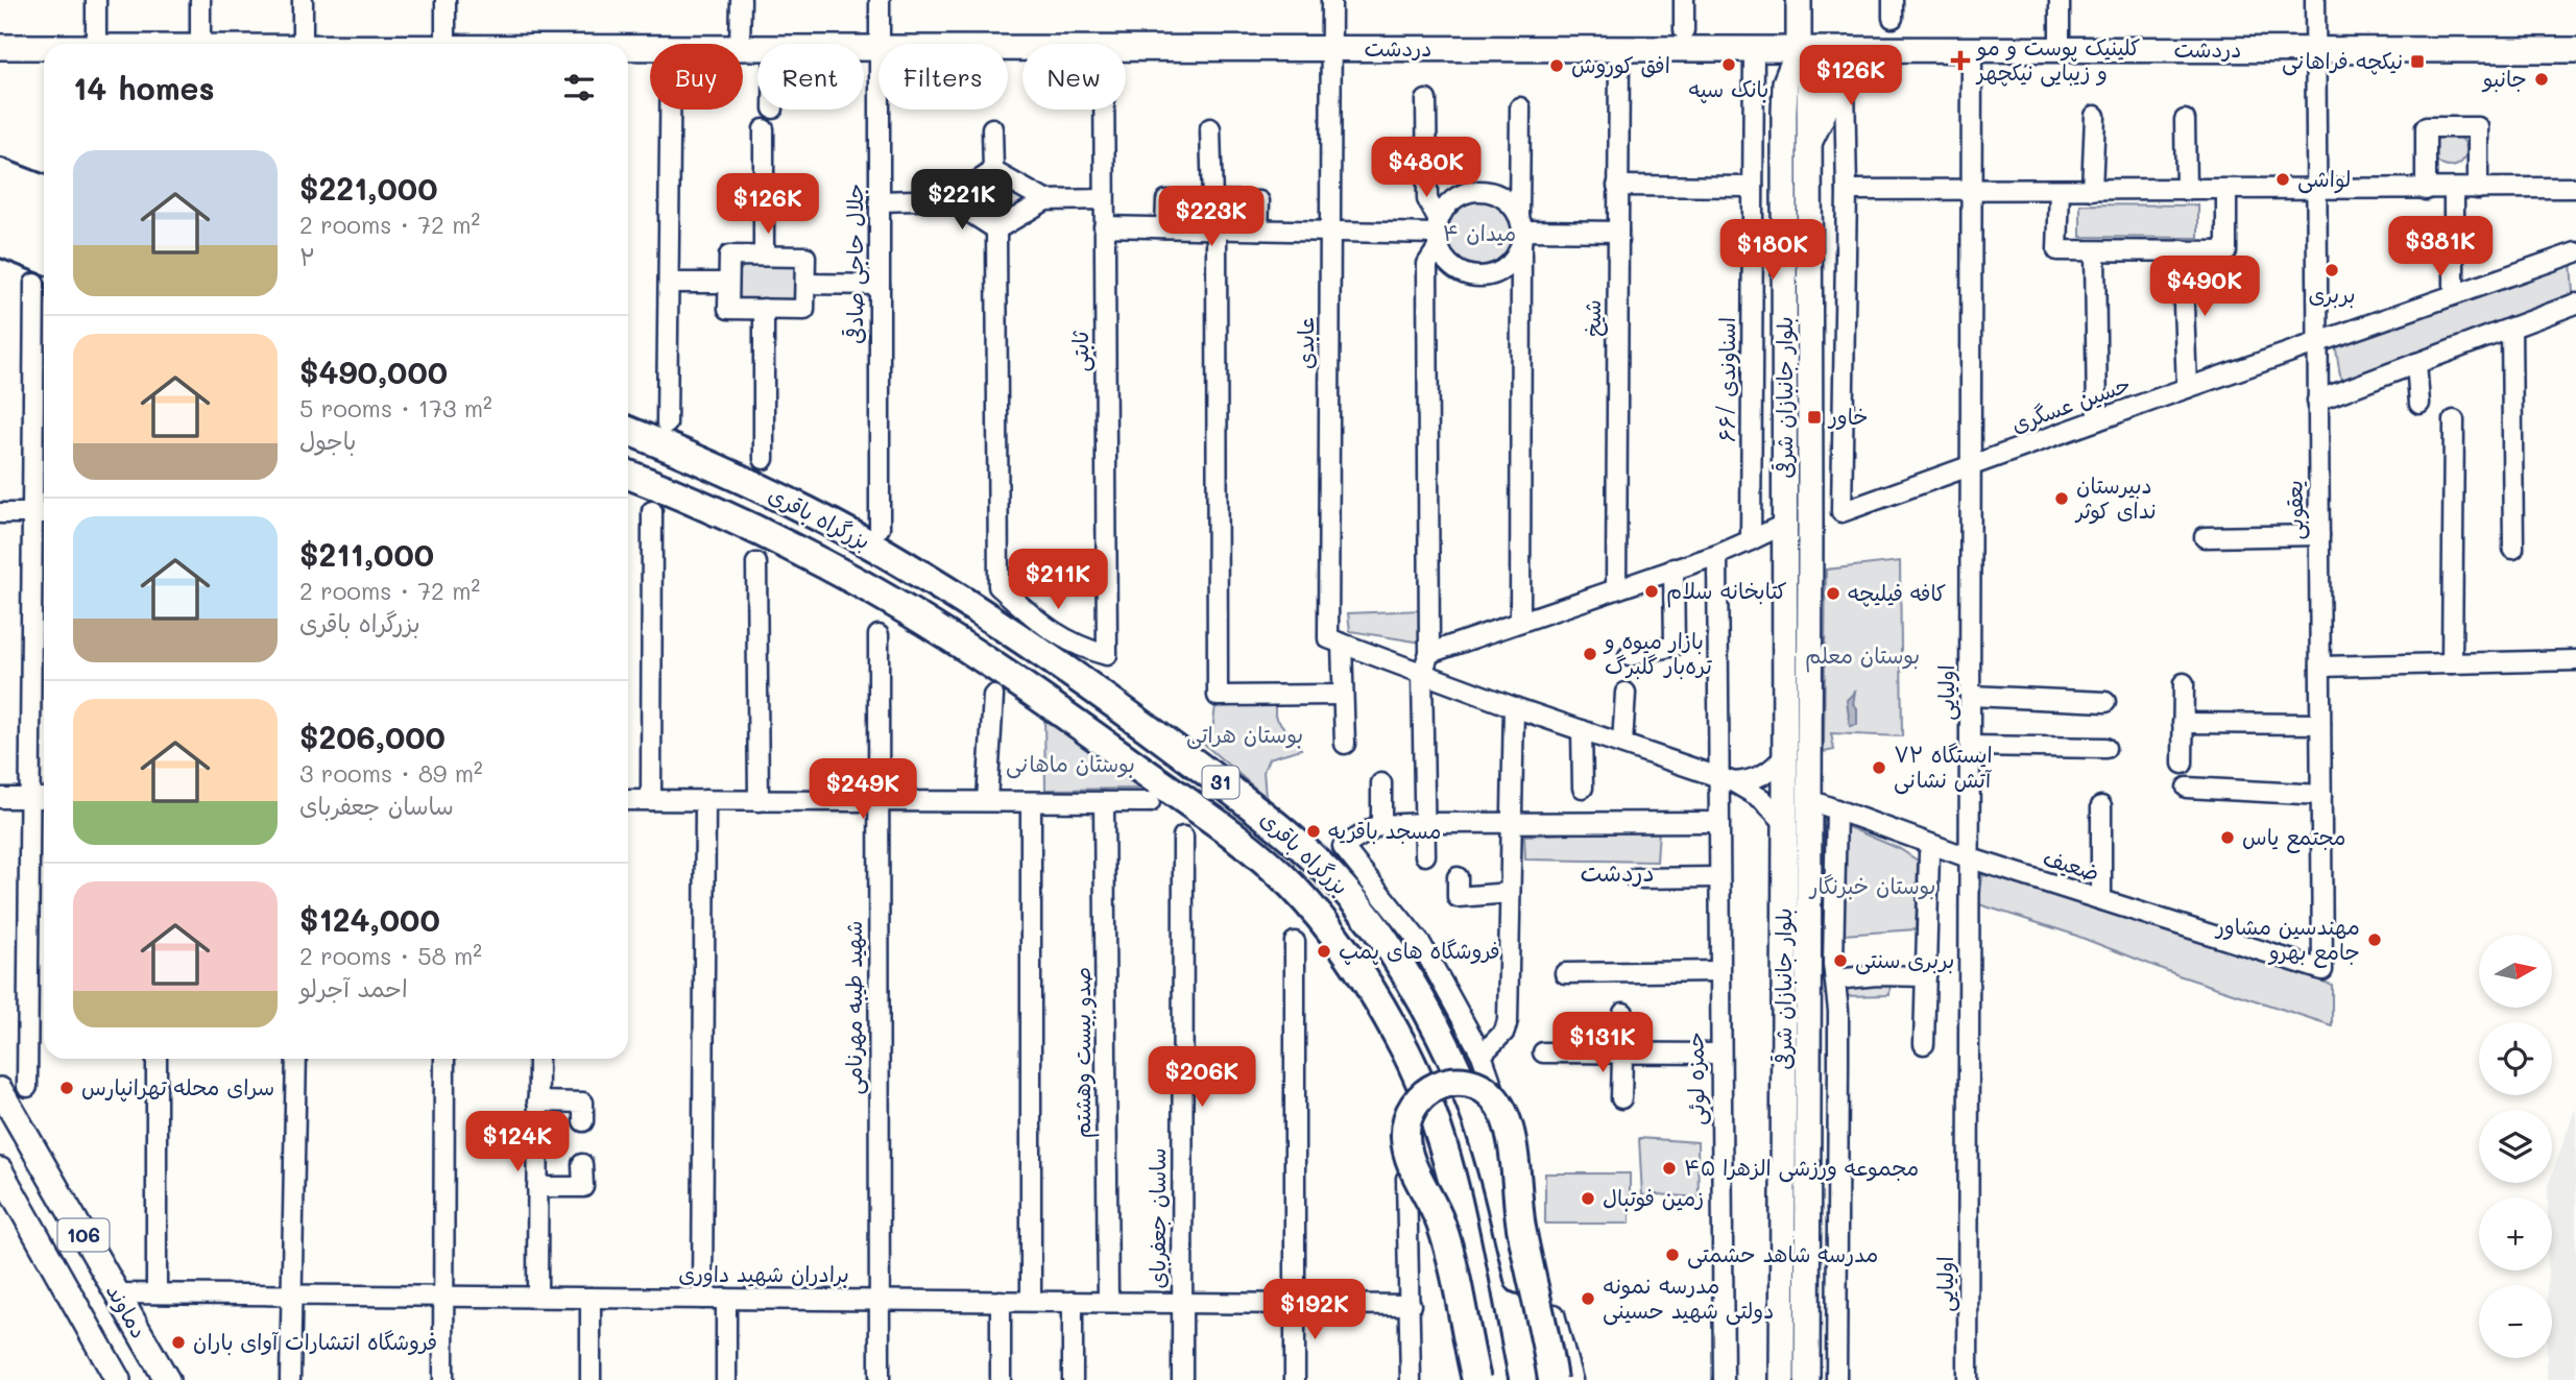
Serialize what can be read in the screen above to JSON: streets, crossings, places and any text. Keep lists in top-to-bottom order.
{
  "streets": {
    "highway": ["بزرگراه باقری", "31"],
    "main road": [
      "دردشت",
      "بلوار جانبازان شرقی",
      "106",
      "دماوند"
    ],
    "street": [
      "جلال حاجی صادقی",
      "شیخ",
      "عابدی",
      "ثابتی",
      "اسناوندی /۶۶",
      "حسین عسگری",
      "یعقوبی",
      "اولیایی",
      "ضعیف",
      "شهید طیبه مهرنامی",
      "صدو بیست وهشتم",
      "حمزه لوئی",
      "ساسان جعفربای",
      "برادران شهید داوری"
    ]
  },
  "crossings": [
    ["دردشت", "شیخ"],
    ["دردشت", "عابدی"],
    ["دردشت", "اسناوندی /۶۶"],
    ["دردشت", "بلوار جانبازان شرقی"],
    ["دردشت", "یعقوبی"],
    ["دردشت", "اولیایی"],
    ["بلوار جانبازان شرقی", "ضعیف"],
    ["حسین عسگری", "یعقوبی"],
    ["حسین عسگری", "اولیایی"],
    ["یعقوبی", "ضعیف"],
    ["اولیایی", "ضعیف"],
    ["شهید طیبه مهرنامی", "برادران شهید داوری"],
    ["صدو بیست وهشتم", "برادران شهید داوری"],
    ["ساسان جعفربای", "برادران شهید داوری"],
    ["برادران شهید داوری", "دماوند"]
  ],
  "districts": ["دردشت"],
  "parks": [
    "میدان ۴",
    "بوستان معلم",
    "بوستان هراتی",
    "بوستان ماهانی",
    "بوستان خبرنگار"
  ],
  "places": {
    "health": ["کلینیک پوست و مو و زیبایی نیکچهر"],
    "transit": ["نیکچه فراهانی", "خاور"],
    "other": [
      "بانک سپه",
      "افق کوروش",
      "جانبو",
      "لواشی",
      "بربری",
      "دبیرستان ندای کوثر",
      "کتابخانه سلام",
      "کافه فیلیچه",
      "بازار میوه و تره‌بار گلبرگ",
      "ایستگاه ۷۲ آتش نشانی",
      "مسجد باقریه",
      "مجتمع یاس",
      "مهندسین مشاور جامع بهرو",
      "فروشگاه های پمپ",
      "بربری سنتی",
      "سرای محله تهرانپارس",
      "مجموعه ورزشی الزهرا ۴۵",
      "زمین فوتبال",
      "مدرسه شاهد حشمتی",
      "مدرسه نمونه دولتی شهید حسینی",
      "فروشگاه انتشارات آوای باران"
    ]
  },
  "north": "right",
  "page": {
    "chip": [
      "Buy",
      "Rent",
      "Filters",
      "New"
    ],
    "heading": "14 homes",
    "price": [
      "$126K",
      "$480K",
      "$221K",
      "$126K",
      "$223K",
      "$381K",
      "$180K",
      "$490K",
      "$211K",
      "$249K",
      "$131K",
      "$206K",
      "$124K",
      "$192K"
    ],
    "list": [
      {
        "name": "$221,000",
        "note": "2 rooms · 72 m² · ۲"
      },
      {
        "name": "$490,000",
        "note": "5 rooms · 173 m² · باجول"
      },
      {
        "name": "$211,000",
        "note": "2 rooms · 72 m² · بزرگراه باقری"
      },
      {
        "name": "$206,000",
        "note": "3 rooms · 89 m² · ساسان جعفربای"
      },
      {
        "name": "$124,000",
        "note": "2 rooms · 58 m² · احمد آجرلو"
      }
    ],
    "map_buttons": ["+", "−"]
  }
}
